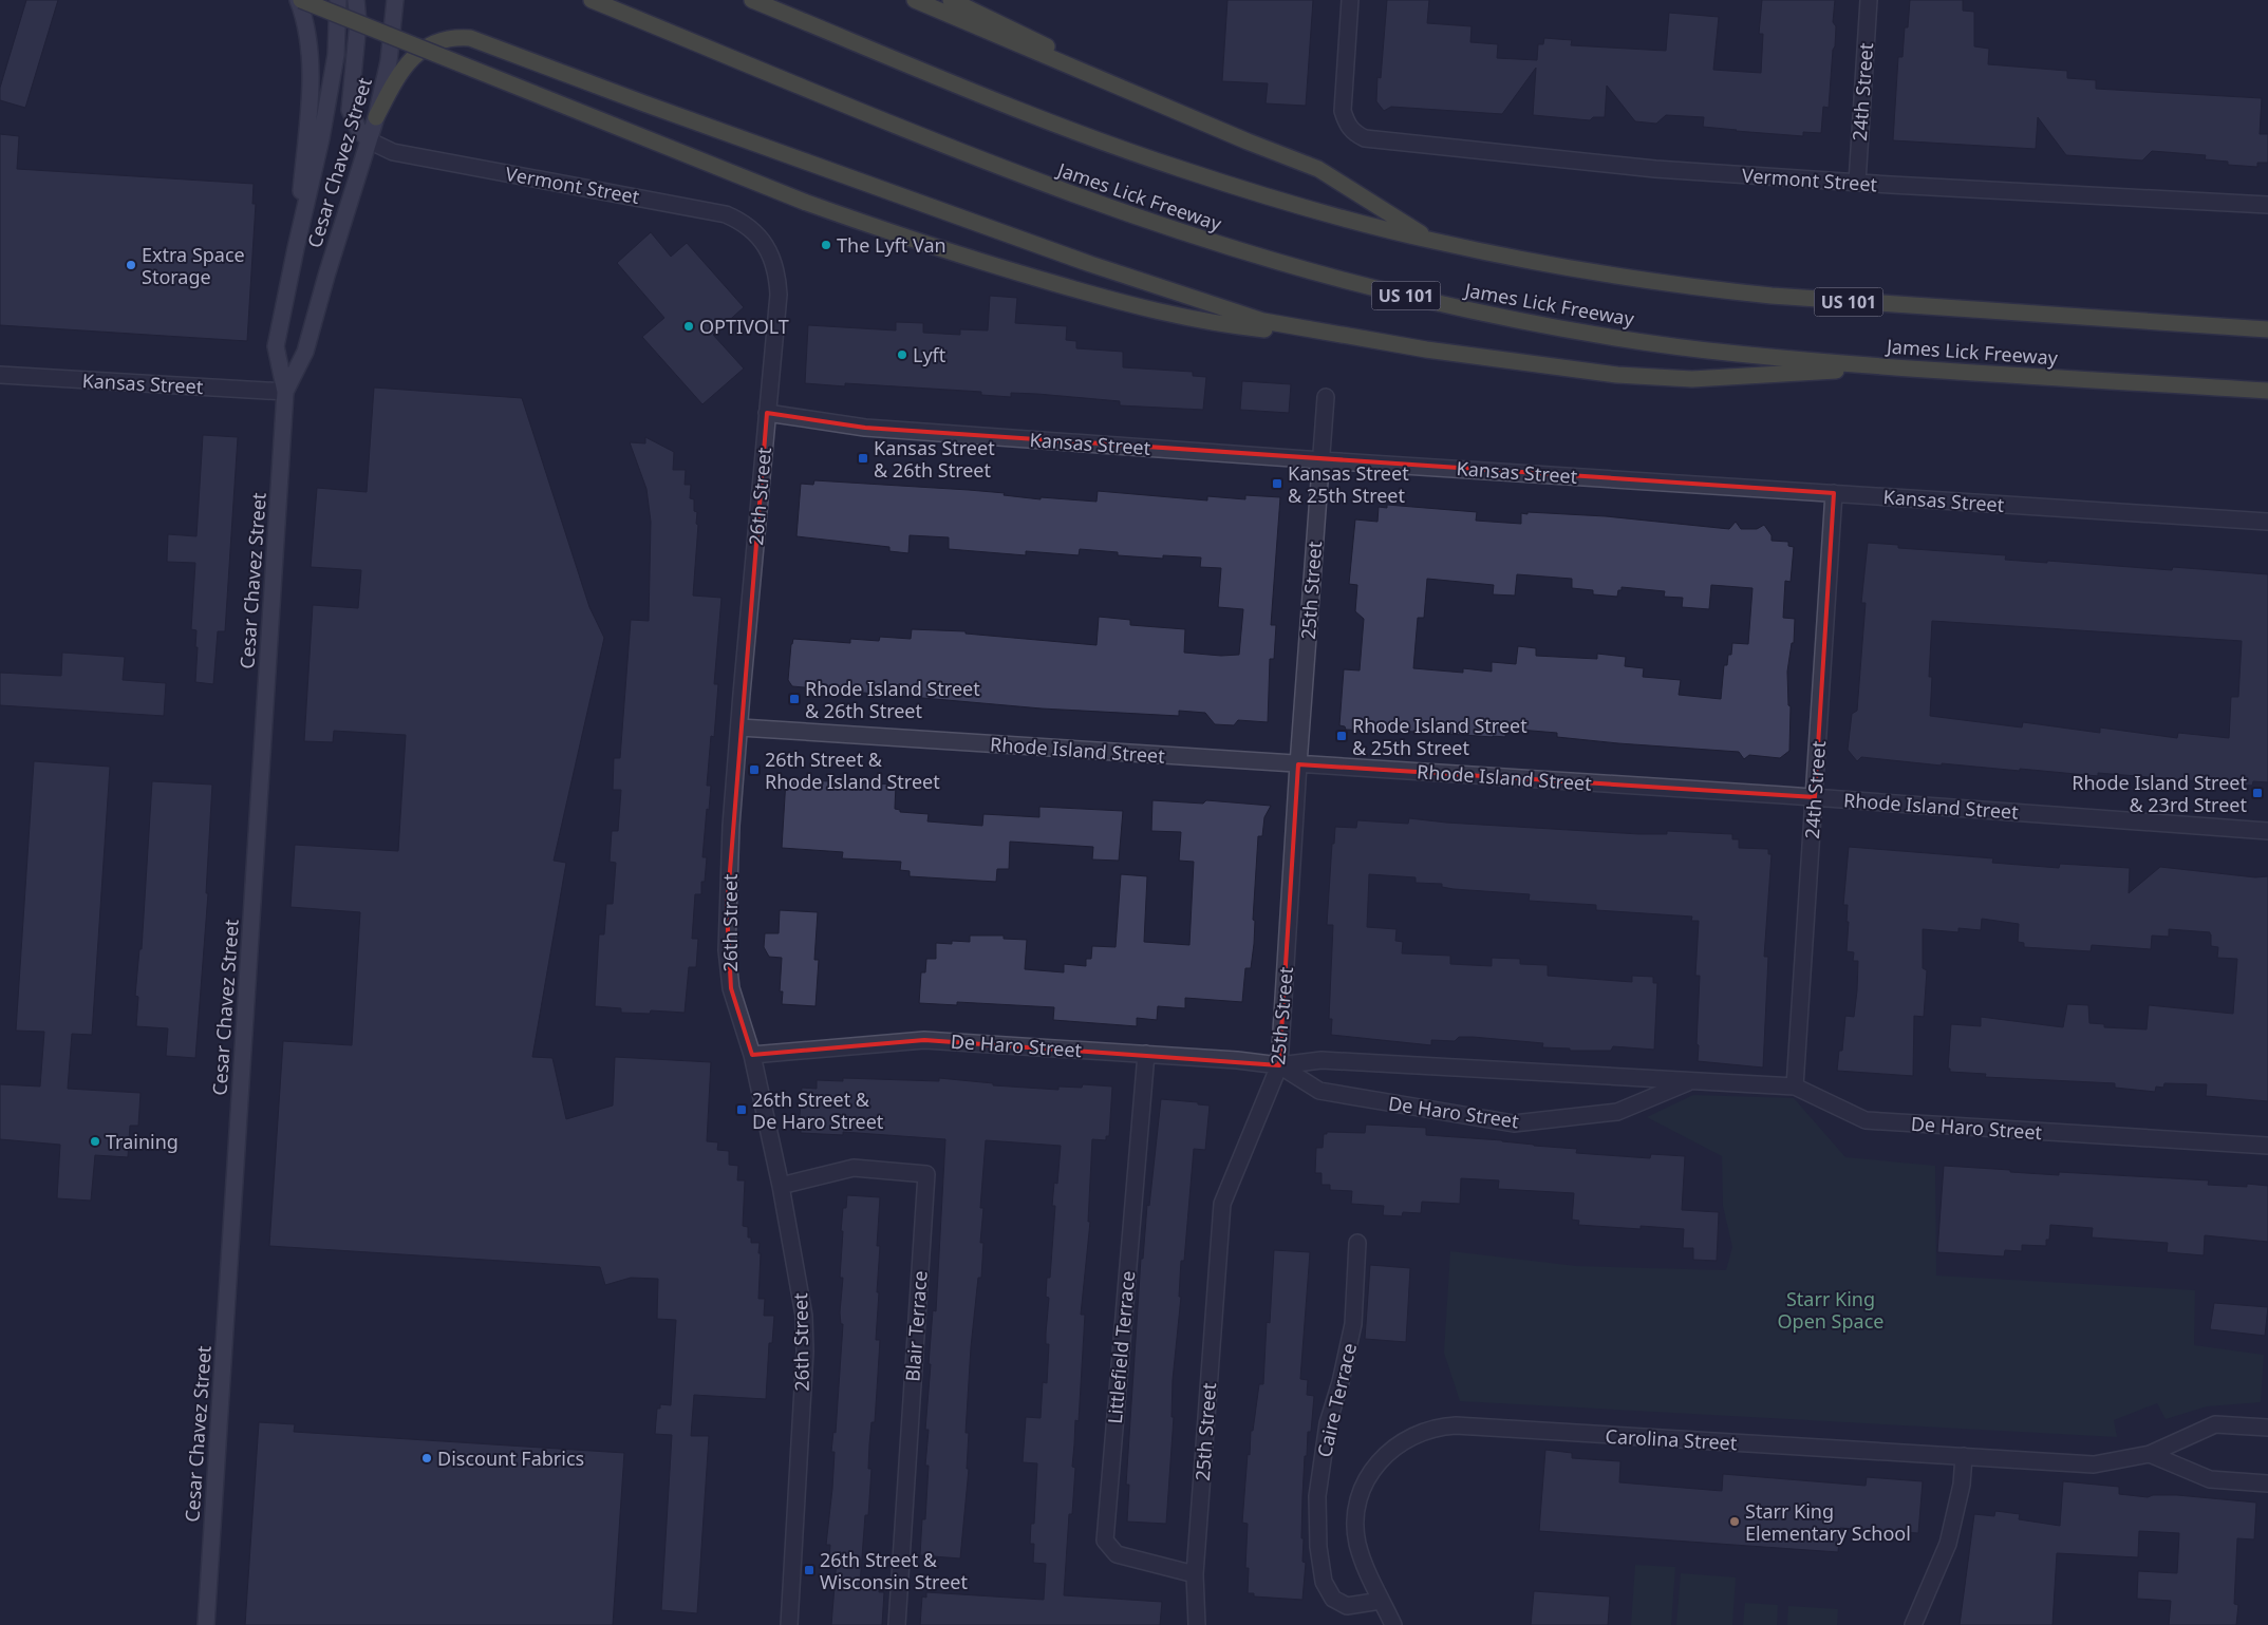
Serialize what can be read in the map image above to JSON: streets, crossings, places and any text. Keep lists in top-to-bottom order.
{
  "streets": {
    "highway": ["James Lick Freeway", "US 101"],
    "main road": ["Cesar Chavez Street"],
    "street": [
      "24th Street",
      "Vermont Street",
      "Kansas Street",
      "26th Street",
      "25th Street",
      "Rhode Island Street",
      "De Haro Street",
      "Blair Terrace",
      "Littlefield Terrace",
      "Caire Terrace",
      "Carolina Street"
    ]
  },
  "crossings": [
    ["24th Street", "Vermont Street"],
    ["24th Street", "Kansas Street"],
    ["24th Street", "Rhode Island Street"],
    ["24th Street", "De Haro Street"],
    ["Cesar Chavez Street", "Vermont Street"],
    ["Cesar Chavez Street", "Kansas Street"],
    ["Vermont Street", "26th Street"],
    ["Kansas Street", "26th Street"],
    ["Kansas Street", "25th Street"],
    ["26th Street", "Rhode Island Street"],
    ["26th Street", "De Haro Street"],
    ["26th Street", "Blair Terrace"],
    ["25th Street", "Rhode Island Street"],
    ["25th Street", "De Haro Street"],
    ["25th Street", "Littlefield Terrace"],
    ["De Haro Street", "Littlefield Terrace"],
    ["Caire Terrace", "Carolina Street"]
  ],
  "parks": ["Starr King Open Space"],
  "places": {
    "other": [
      "The Lyft Van",
      "Extra Space Storage",
      "OPTIVOLT",
      "Lyft",
      "Training",
      "Discount Fabrics",
      "Starr King Elementary School"
    ],
    "transit": [
      "Kansas Street & 26th Street",
      "Kansas Street & 25th Street",
      "Rhode Island Street & 26th Street",
      "Rhode Island Street & 25th Street",
      "26th Street & Rhode Island Street",
      "Rhode Island Street & 23rd Street",
      "26th Street & De Haro Street",
      "26th Street & Wisconsin Street"
    ]
  }
}
